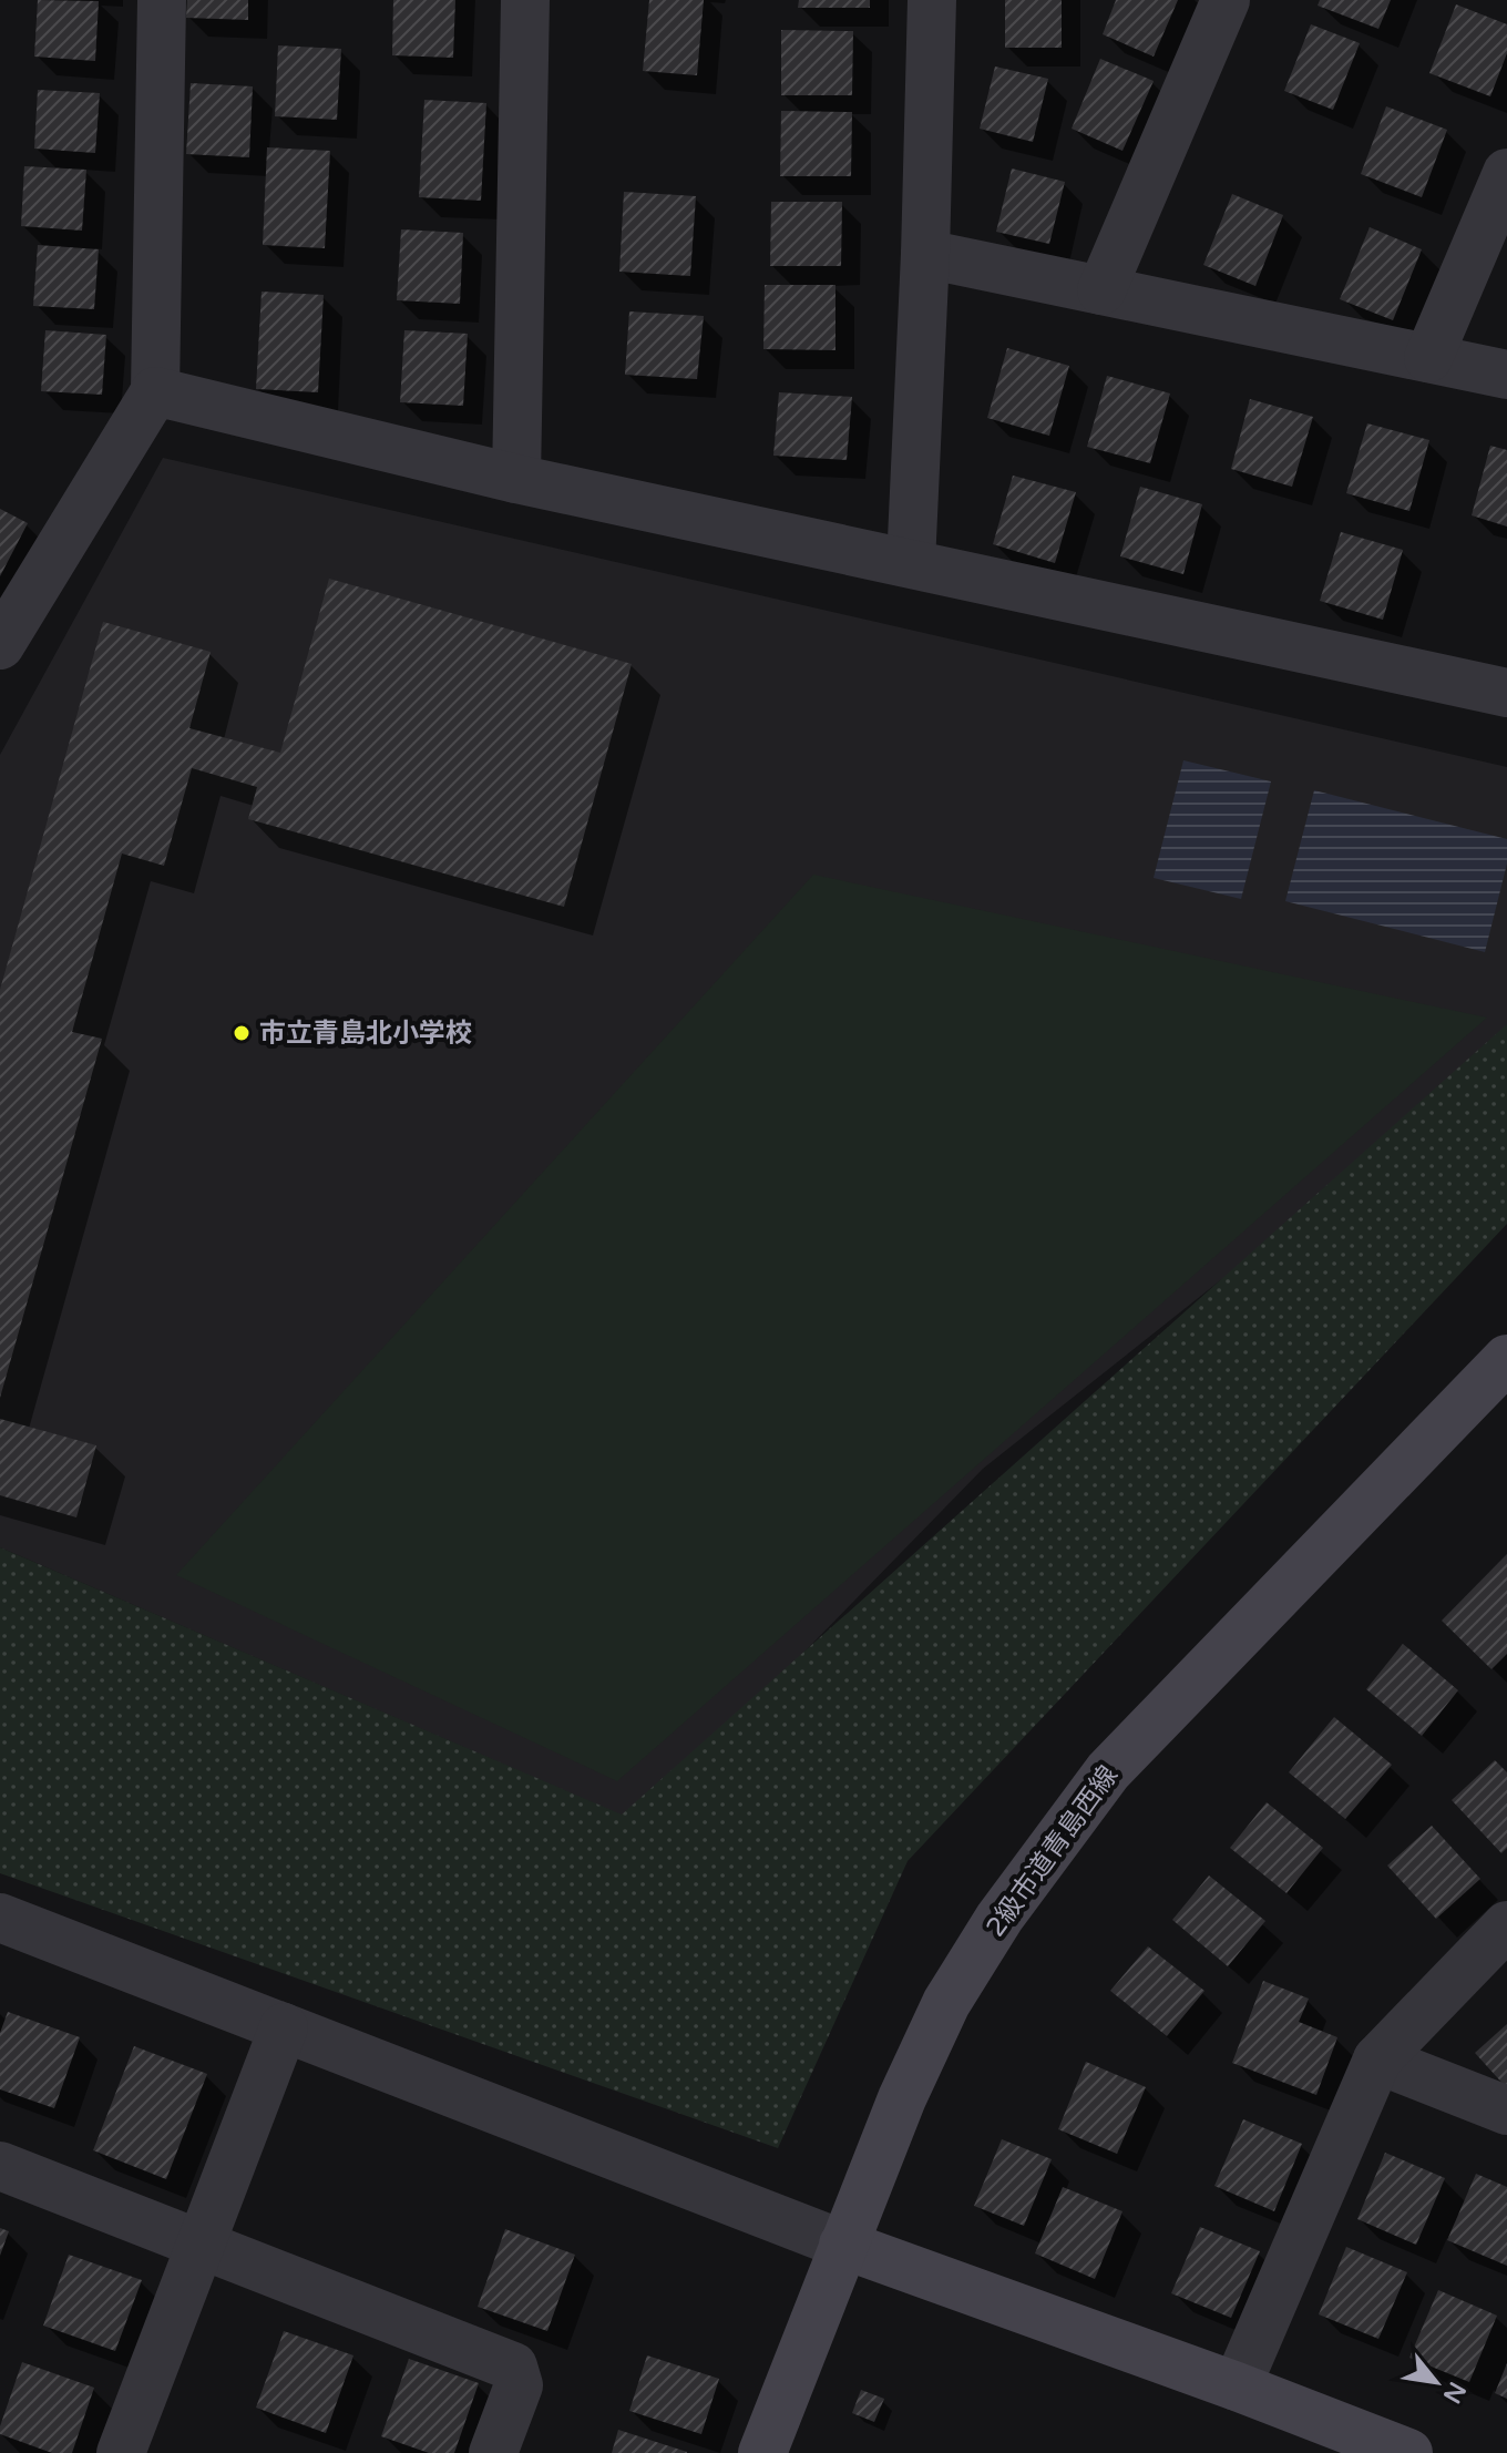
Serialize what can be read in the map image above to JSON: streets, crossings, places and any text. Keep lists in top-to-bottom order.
{
  "streets": {
    "street": ["2級市道青島西線"]
  },
  "places": ["市立青島北小学校"],
  "north": "bottom right"
}
